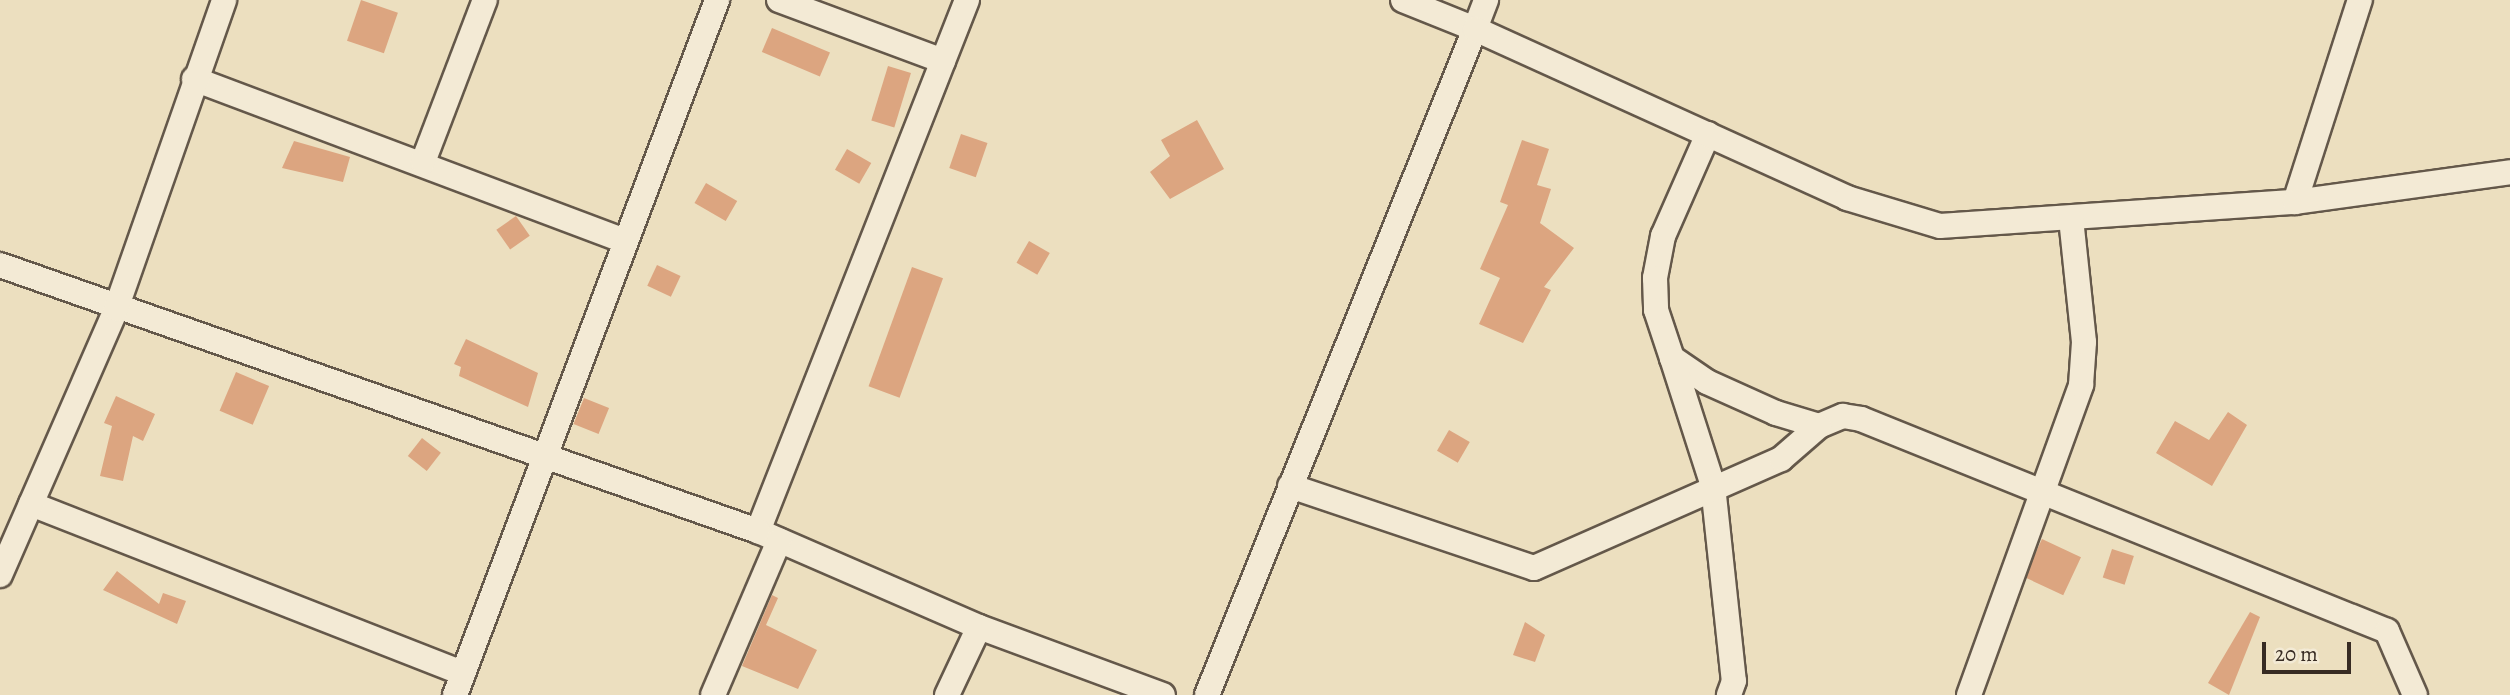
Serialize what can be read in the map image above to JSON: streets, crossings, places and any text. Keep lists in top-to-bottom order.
{
  "scale_bar": "20 m"
}
